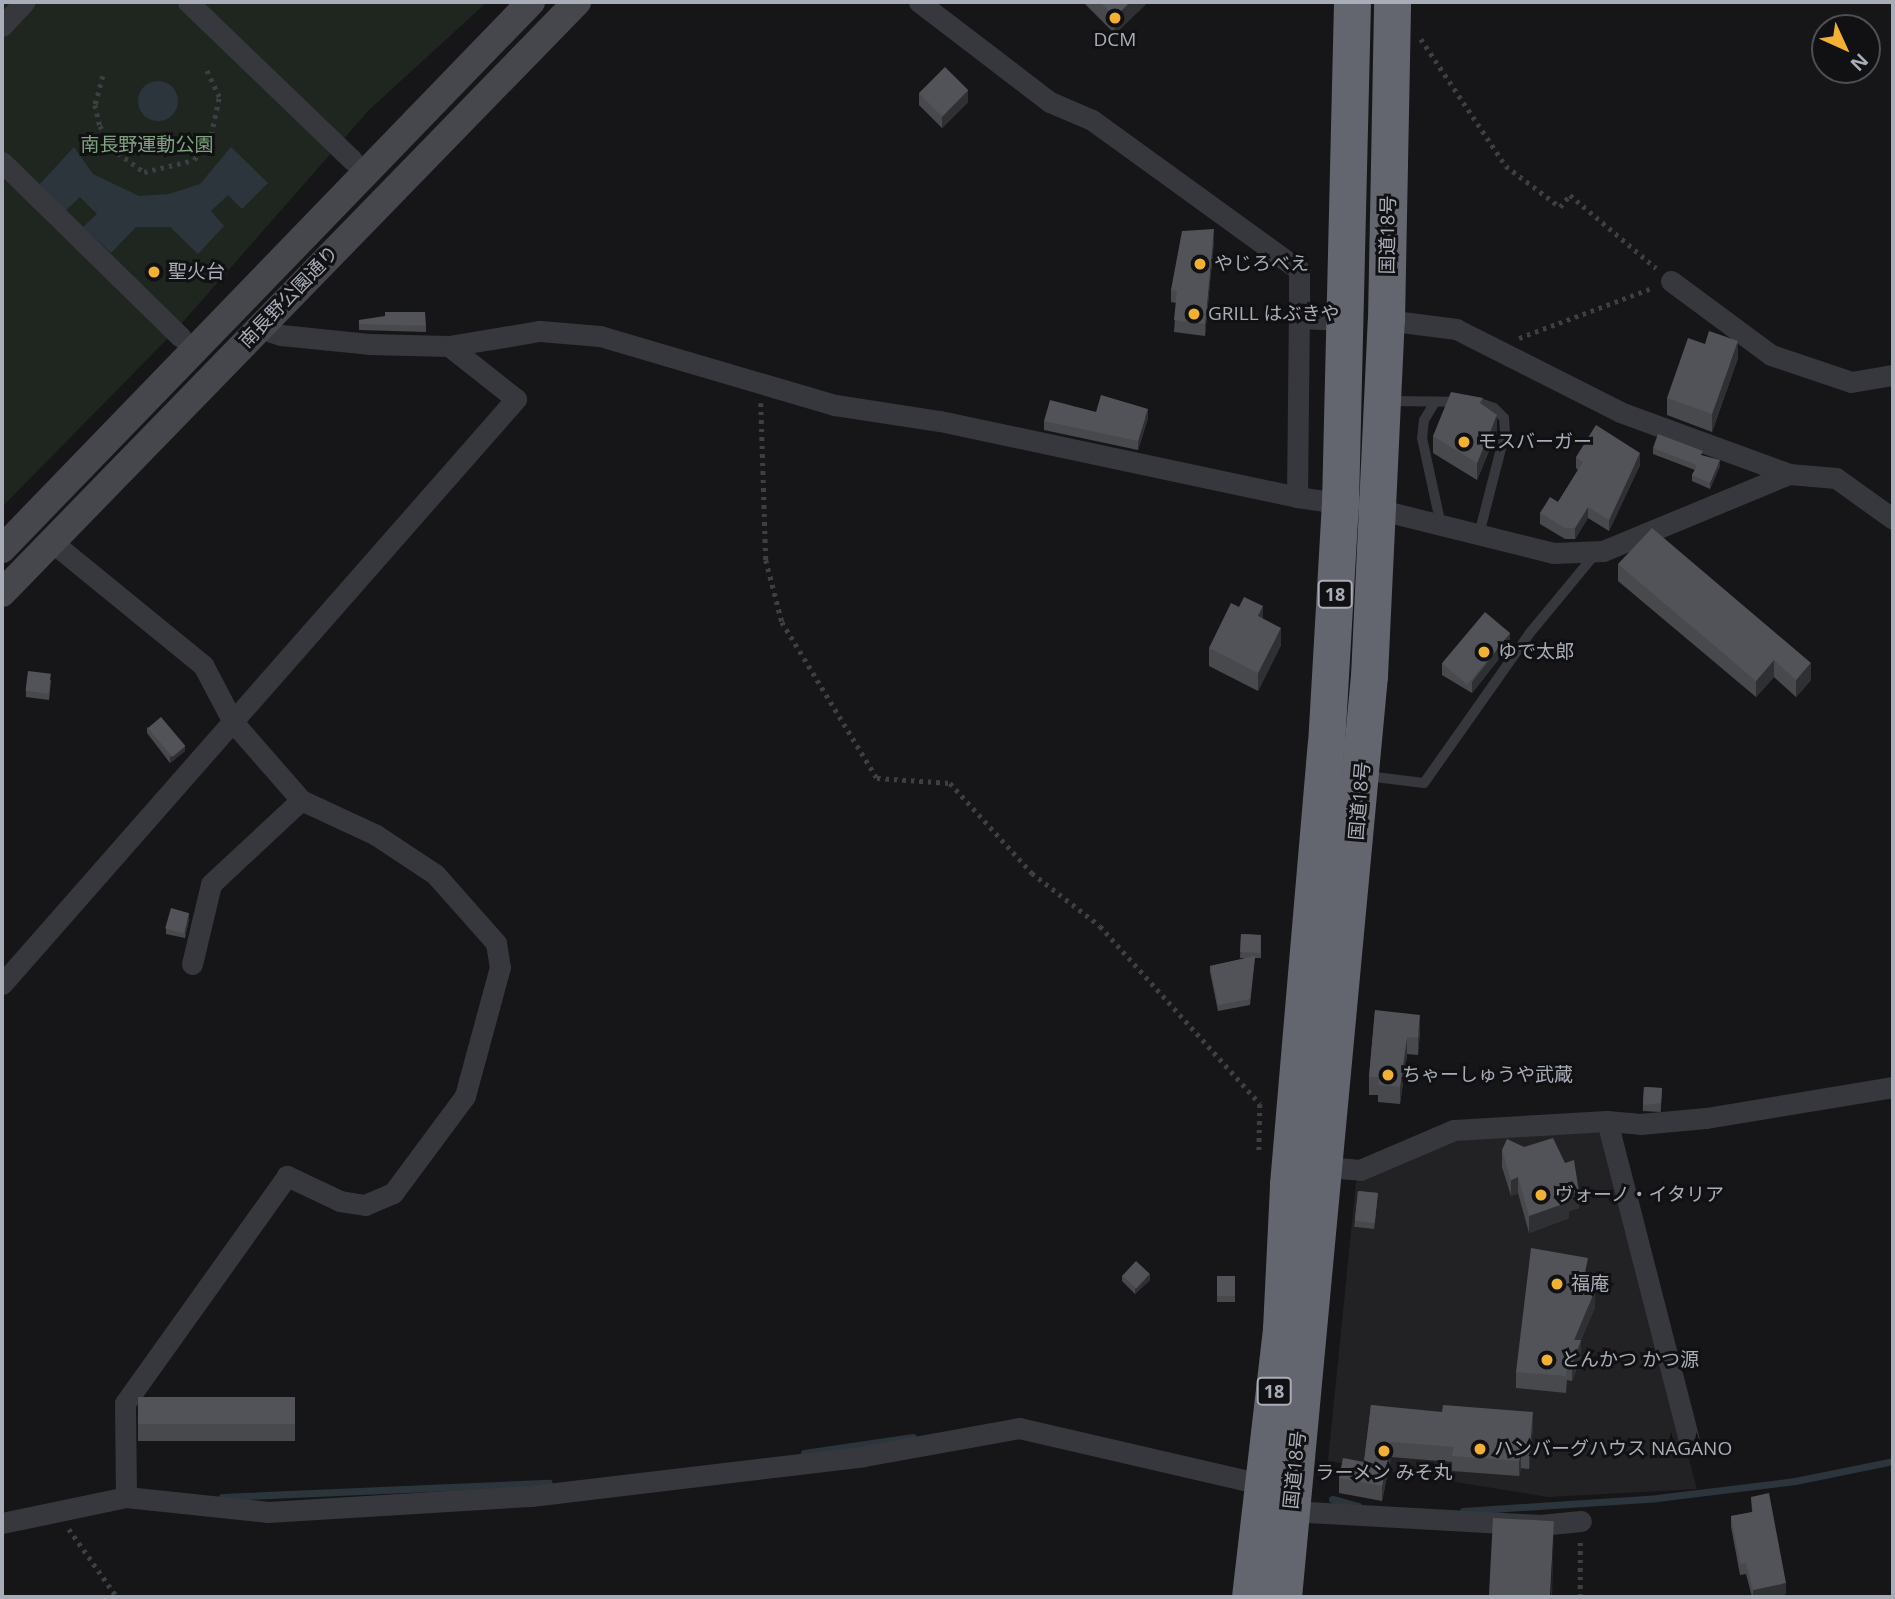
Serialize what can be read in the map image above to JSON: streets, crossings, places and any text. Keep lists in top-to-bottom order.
{
  "streets": {
    "highway": ["国道18号", "18"],
    "street": ["南長野公園通り"]
  },
  "parks": ["南長野運動公園"],
  "places": [
    "DCM",
    "やじろべえ",
    "聖火台",
    "GRILL はぶきや",
    "モスバーガー",
    "ゆで太郎",
    "ちゃーしゅうや武蔵",
    "ヴォーノ・イタリア",
    "福庵",
    "とんかつ かつ源",
    "ハンバーグハウス NAGANO",
    "ラーメン みそ丸"
  ],
  "north": "bottom right"
}
